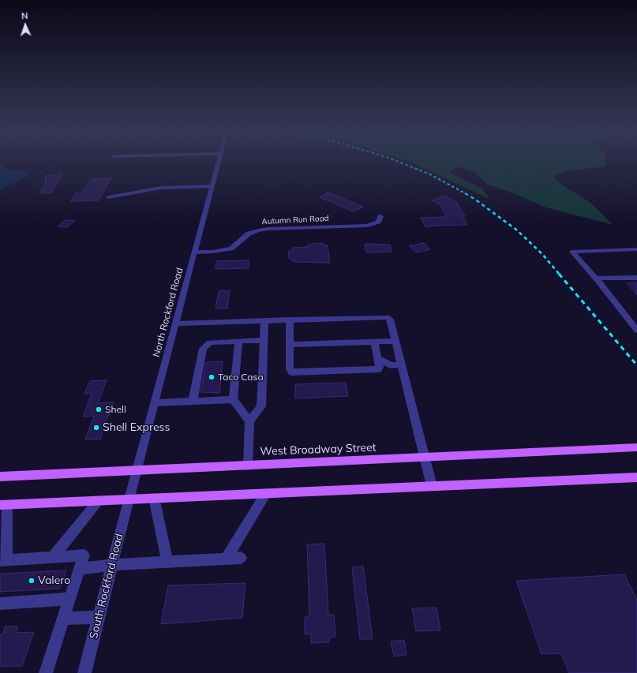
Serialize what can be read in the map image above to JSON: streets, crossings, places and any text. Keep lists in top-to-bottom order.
{
  "streets": {
    "main road": ["West Broadway Street"],
    "street": ["Autumn Run Road", "North Rockford Road", "South Rockford Road"]
  },
  "crossings": [
    ["Autumn Run Road", "North Rockford Road"],
    ["North Rockford Road", "West Broadway Street"],
    ["North Rockford Road", "South Rockford Road"]
  ],
  "places": [
    "Taco Casa",
    "Shell",
    "Shell Express",
    "Valero"
  ],
  "north": "top"
}
